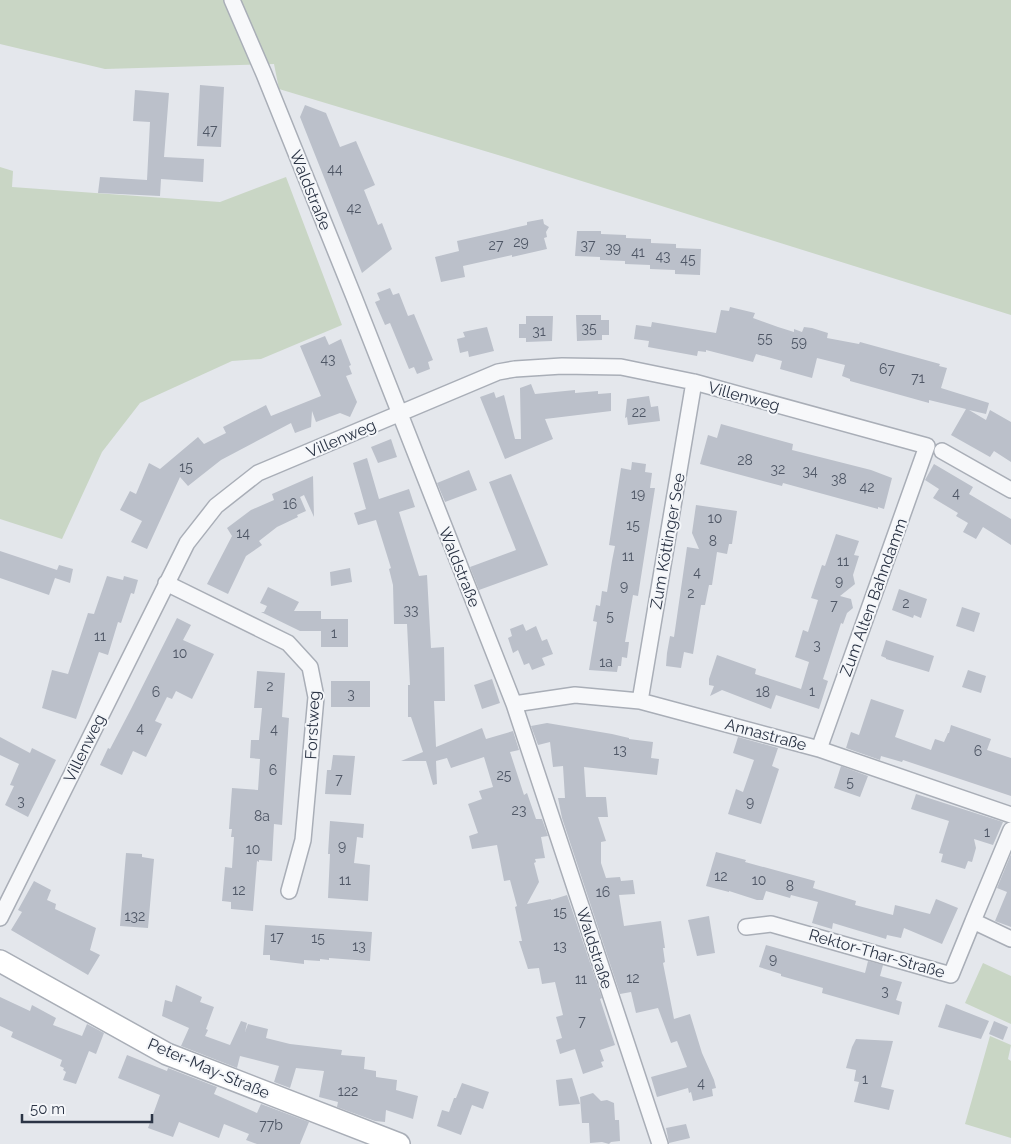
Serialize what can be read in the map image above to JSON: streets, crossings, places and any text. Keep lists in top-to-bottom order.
{
  "streets": {
    "main road": ["Peter-May-Straße"],
    "street": [
      "Waldstraße",
      "Villenweg",
      "Zum Köttinger See",
      "Zum Alten Bahndamm",
      "Forstweg",
      "Annastraße",
      "Rektor-Thar-Straße"
    ]
  },
  "crossings": [
    ["Waldstraße", "Villenweg"],
    ["Waldstraße", "Annastraße"],
    ["Villenweg", "Zum Köttinger See"],
    ["Villenweg", "Zum Alten Bahndamm"],
    ["Villenweg", "Forstweg"],
    ["Zum Köttinger See", "Annastraße"],
    ["Zum Alten Bahndamm", "Annastraße"]
  ],
  "house_numbers": [
    "47",
    "44",
    "42",
    "29",
    "27",
    "37",
    "39",
    "41",
    "43",
    "45",
    "35",
    "31",
    "55",
    "59",
    "43",
    "67",
    "71",
    "22",
    "28",
    "15",
    "32",
    "34",
    "38",
    "42",
    "4",
    "19",
    "16",
    "10",
    "15",
    "14",
    "8",
    "11",
    "11",
    "4",
    "9",
    "9",
    "2",
    "2",
    "7",
    "33",
    "5",
    "1",
    "11",
    "3",
    "10",
    "1a",
    "2",
    "1",
    "6",
    "18",
    "3",
    "4",
    "4",
    "13",
    "6",
    "6",
    "25",
    "7",
    "5",
    "3",
    "9",
    "23",
    "8a",
    "1",
    "9",
    "10",
    "12",
    "11",
    "10",
    "8",
    "12",
    "16",
    "15",
    "132",
    "17",
    "15",
    "13",
    "13",
    "9",
    "12",
    "11",
    "3",
    "7",
    "1",
    "4",
    "122",
    "77b"
  ],
  "scale_bar": "50 m"
}
